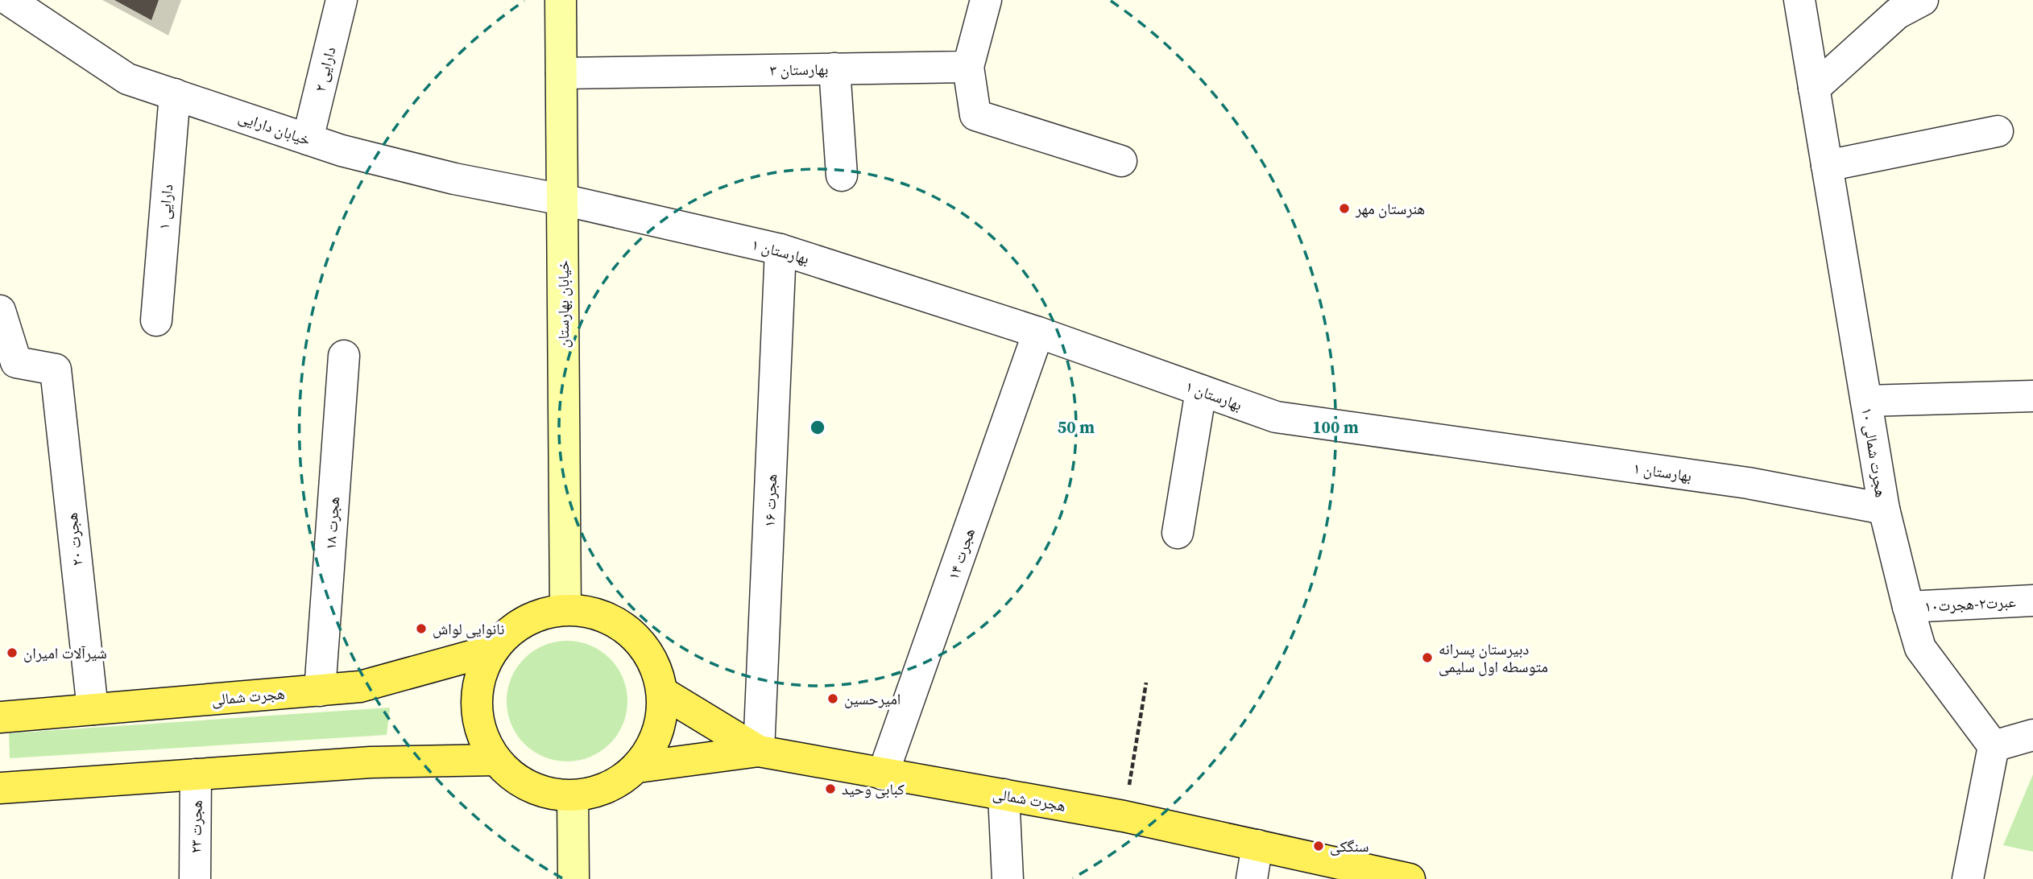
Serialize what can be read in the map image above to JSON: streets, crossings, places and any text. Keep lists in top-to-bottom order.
{
  "streets": {
    "main road": ["خیابان بهارستان", "هجرت شمالی"],
    "street": [
      "دارایی ۲",
      "بهارستان ۳",
      "خیابان دارایی",
      "دارایی ۱",
      "بهارستان ۱",
      "هجرت شمالی ۱۰",
      "هجرت ۱۶",
      "هجرت ۱۸",
      "هجرت ۲۰",
      "هجرت ۱۴",
      "عبرت۲-هجرت۱۰",
      "هجرت ۲۳"
    ]
  },
  "crossings": [
    ["دارایی ۲", "خیابان دارایی"],
    ["بهارستان ۳", "خیابان بهارستان"],
    ["خیابان دارایی", "دارایی ۱"],
    ["خیابان دارایی", "بهارستان ۱"],
    ["خیابان دارایی", "خیابان بهارستان"],
    ["بهارستان ۱", "خیابان بهارستان"],
    ["بهارستان ۱", "هجرت شمالی ۱۰"],
    ["بهارستان ۱", "هجرت ۱۶"],
    ["بهارستان ۱", "هجرت ۱۴"],
    ["خیابان بهارستان", "هجرت شمالی"],
    ["هجرت شمالی ۱۰", "عبرت۲-هجرت۱۰"],
    ["هجرت ۱۶", "هجرت شمالی"],
    ["هجرت ۱۸", "هجرت شمالی"],
    ["هجرت ۲۰", "هجرت شمالی"],
    ["هجرت ۱۴", "هجرت شمالی"]
  ],
  "places": [
    "هنرستان مهر",
    "نانوایی لواش",
    "شیرآلات امیران",
    "دبیرستان پسرانه متوسطه اول سلیمی",
    "امیرحسین",
    "کبابی وحید",
    "سنگکی"
  ],
  "rings": ["50 m", "100 m"]
}
